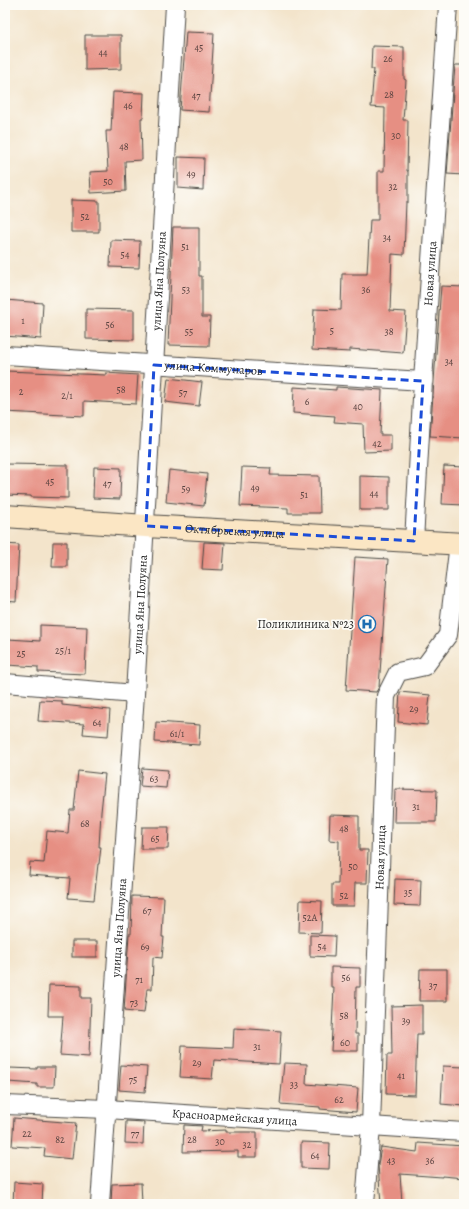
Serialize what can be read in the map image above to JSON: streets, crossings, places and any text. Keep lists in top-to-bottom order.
{
  "streets": {
    "street": [
      "Новая улица",
      "улица Яна Полуяна",
      "улица Коммунаров",
      "Октябрьская улица",
      "Красноармейская улица"
    ]
  },
  "crossings": [
    ["Новая улица", "улица Коммунаров"],
    ["Новая улица", "Октябрьская улица"],
    ["Новая улица", "Красноармейская улица"],
    ["улица Яна Полуяна", "улица Коммунаров"],
    ["улица Яна Полуяна", "Октябрьская улица"],
    ["улица Яна Полуяна", "Красноармейская улица"]
  ],
  "places": {
    "hospital": ["Поликлиника №23"]
  },
  "house_numbers": [
    "45",
    "44",
    "26",
    "28",
    "47",
    "46",
    "30",
    "48",
    "49",
    "50",
    "32",
    "52",
    "34",
    "51",
    "54",
    "53",
    "36",
    "1",
    "56",
    "5",
    "55",
    "38",
    "34",
    "58",
    "2",
    "57",
    "2/1",
    "6",
    "40",
    "42",
    "45",
    "47",
    "49",
    "59",
    "44",
    "51",
    "25/1",
    "25",
    "29",
    "64",
    "61/1",
    "63",
    "31",
    "68",
    "48",
    "65",
    "50",
    "35",
    "52",
    "67",
    "52А",
    "69",
    "54",
    "56",
    "71",
    "37",
    "73",
    "58",
    "39",
    "60",
    "31",
    "29",
    "41",
    "75",
    "33",
    "62",
    "22",
    "77",
    "82",
    "28",
    "30",
    "32",
    "64",
    "43",
    "36"
  ]
}
